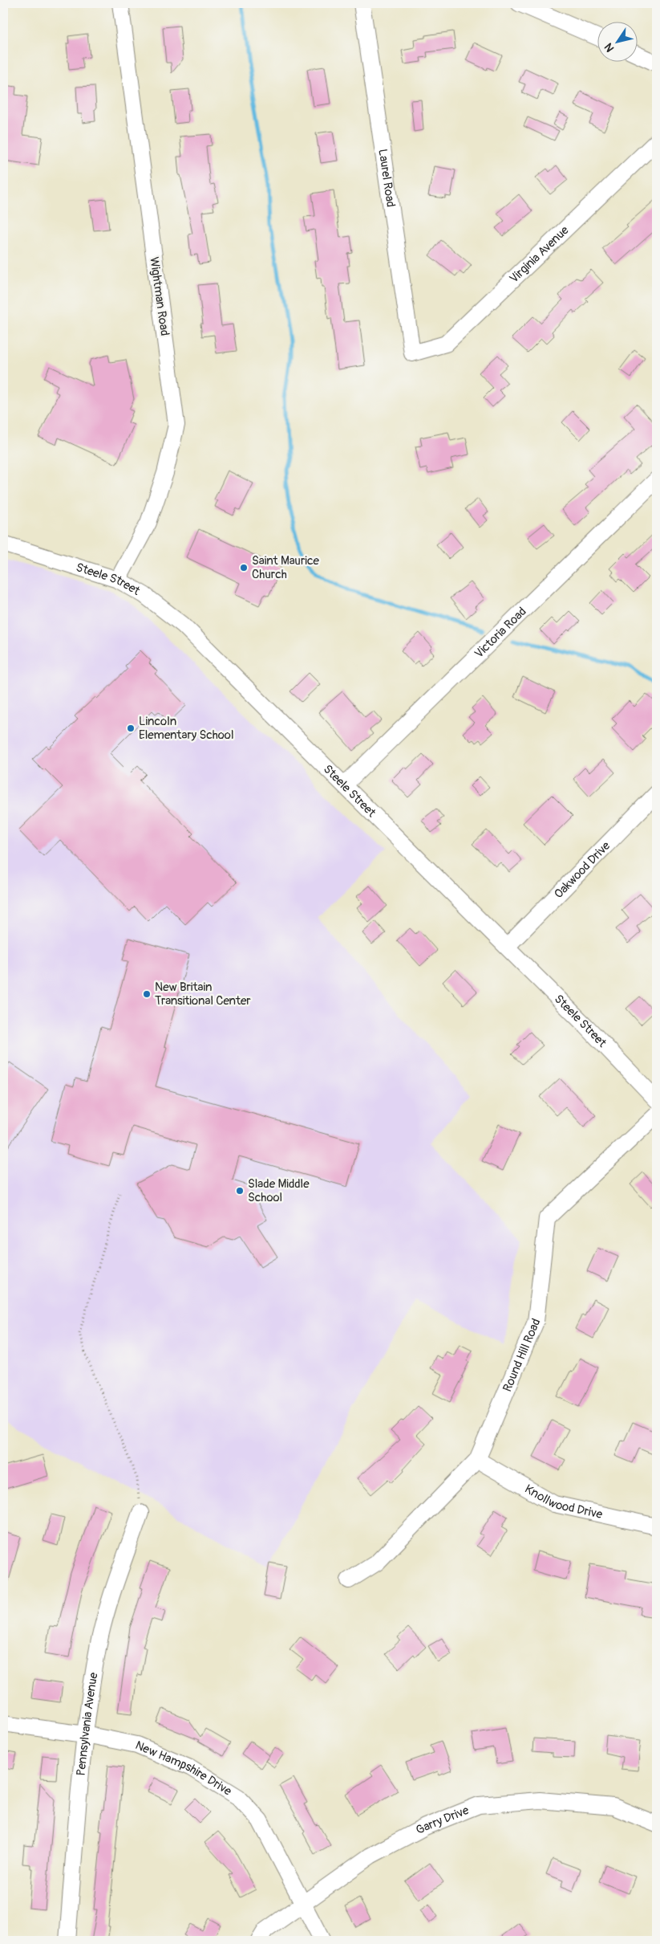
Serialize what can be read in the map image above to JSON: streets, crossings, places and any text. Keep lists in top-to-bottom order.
{
  "streets": {
    "street": [
      "Laurel Road",
      "Virginia Avenue",
      "Wightman Road",
      "Steele Street",
      "Victoria Road",
      "Oakwood Drive",
      "Round Hill Road",
      "Knollwood Drive",
      "Pennsylvania Avenue",
      "New Hampshire Drive",
      "Garry Drive"
    ]
  },
  "crossings": [
    ["Laurel Road", "Virginia Avenue"],
    ["Wightman Road", "Steele Street"],
    ["Steele Street", "Victoria Road"],
    ["Steele Street", "Oakwood Drive"],
    ["Round Hill Road", "Knollwood Drive"],
    ["Pennsylvania Avenue", "New Hampshire Drive"],
    ["New Hampshire Drive", "Garry Drive"]
  ],
  "places": [
    "Saint Maurice Church",
    "Lincoln Elementary School",
    "New Britain Transitional Center",
    "Slade Middle School"
  ],
  "north": "bottom left"
}
